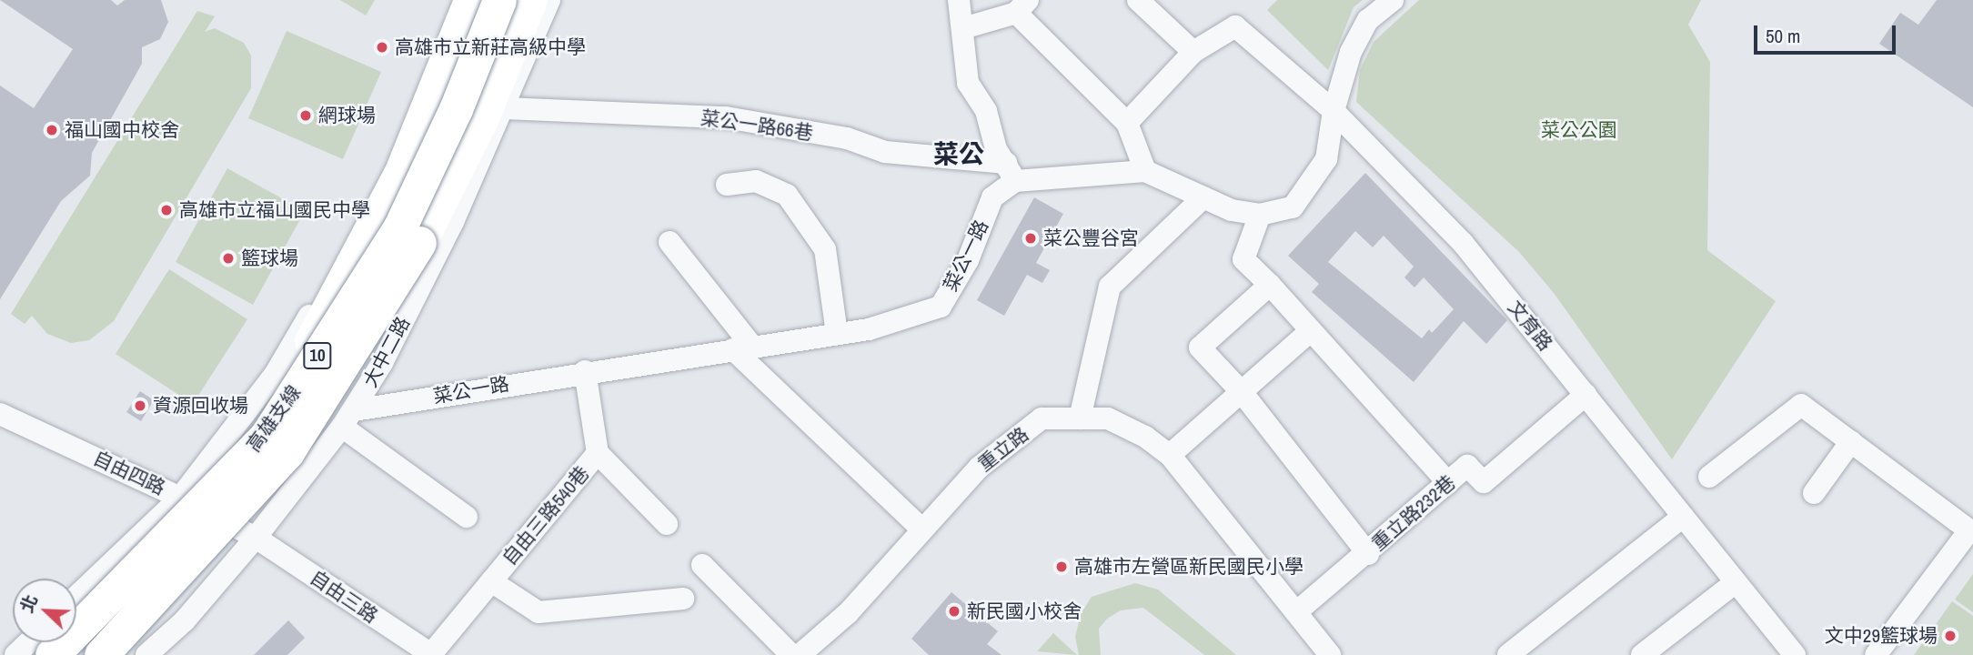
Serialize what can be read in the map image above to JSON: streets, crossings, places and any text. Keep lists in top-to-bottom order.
{
  "streets": {
    "highway": ["10", "高雄支線"],
    "street": [
      "菜公一路66巷",
      "菜公一路",
      "文育路",
      "大中二路",
      "重立路",
      "自由四路",
      "重立路232巷",
      "自由三路540巷",
      "自由三路"
    ]
  },
  "crossings": [
    ["菜公一路66巷", "菜公一路"],
    ["菜公一路66巷", "大中二路"],
    ["菜公一路", "大中二路"],
    ["文育路", "重立路232巷"],
    ["大中二路", "自由四路"],
    ["大中二路", "自由三路"],
    ["重立路", "重立路232巷"],
    ["自由四路", "自由三路"],
    ["自由三路540巷", "自由三路"]
  ],
  "districts": ["菜公"],
  "parks": ["菜公公園"],
  "places": [
    "高雄市立新莊高級中學",
    "網球場",
    "福山國中校舍",
    "高雄市立福山國民中學",
    "菜公豐谷宮",
    "籃球場",
    "資源回收場",
    "高雄市左營區新民國民小學",
    "新民國小校舍",
    "文中29籃球場"
  ],
  "scale_bar": "50 m",
  "north": "top left"
}
